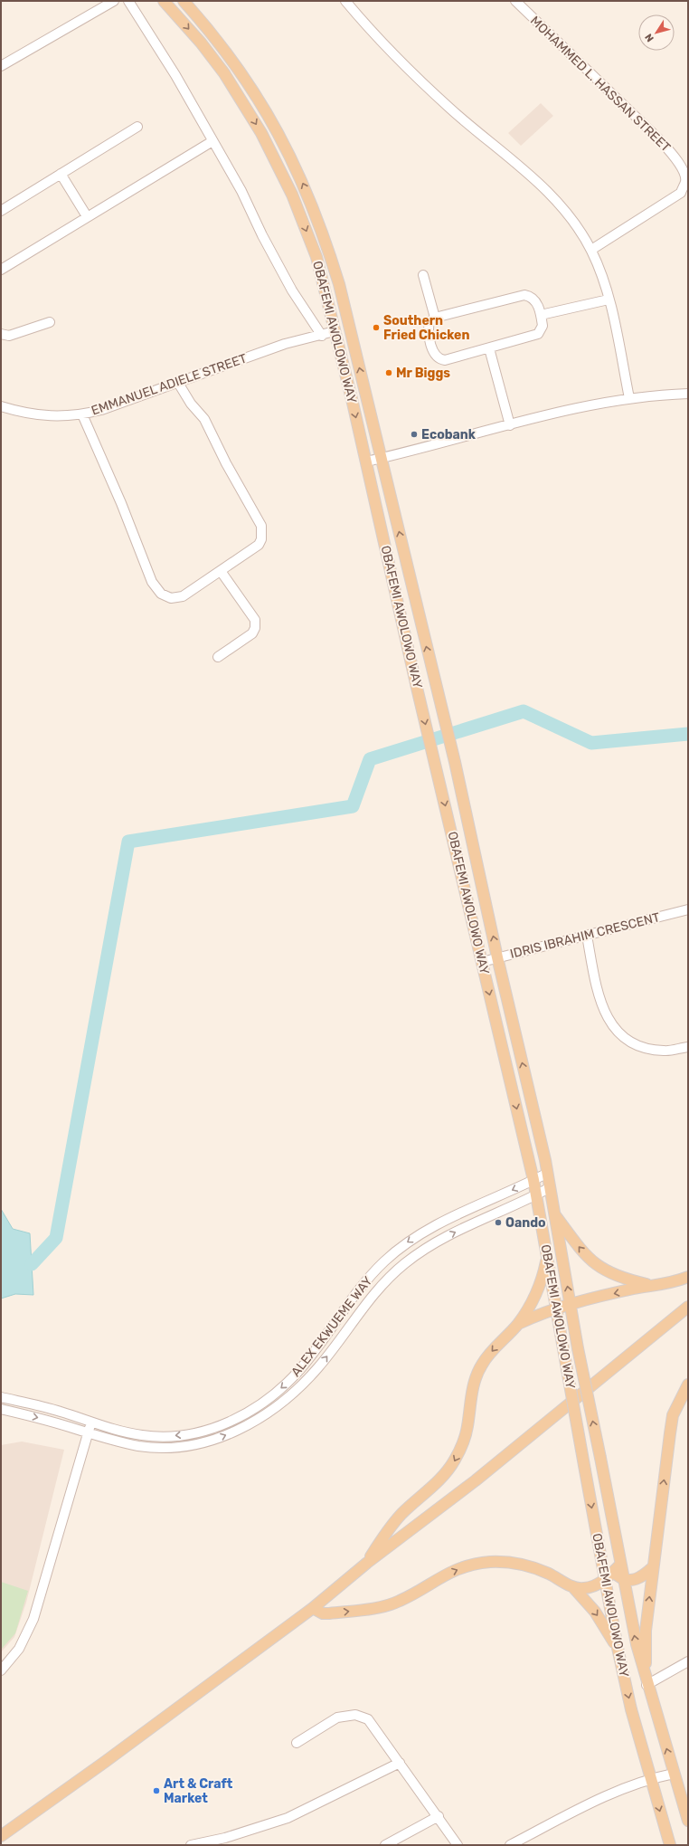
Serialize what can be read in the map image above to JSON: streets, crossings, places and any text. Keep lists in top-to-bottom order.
{
  "streets": {
    "main road": ["OBAFEMI AWOLOWO WAY"],
    "street": [
      "MOHAMMED L. HASSAN STREET",
      "EMMANUEL ADIELE STREET",
      "IDRIS IBRAHIM CRESCENT",
      "ALEX EKWUEME WAY"
    ]
  },
  "crossings": [
    ["OBAFEMI AWOLOWO WAY", "EMMANUEL ADIELE STREET"],
    ["OBAFEMI AWOLOWO WAY", "IDRIS IBRAHIM CRESCENT"],
    ["OBAFEMI AWOLOWO WAY", "ALEX EKWUEME WAY"]
  ],
  "places": [
    "Southern Fried Chicken",
    "Mr Biggs",
    "Ecobank",
    "Oando",
    "Art & Craft Market"
  ],
  "north": "bottom left"
}
